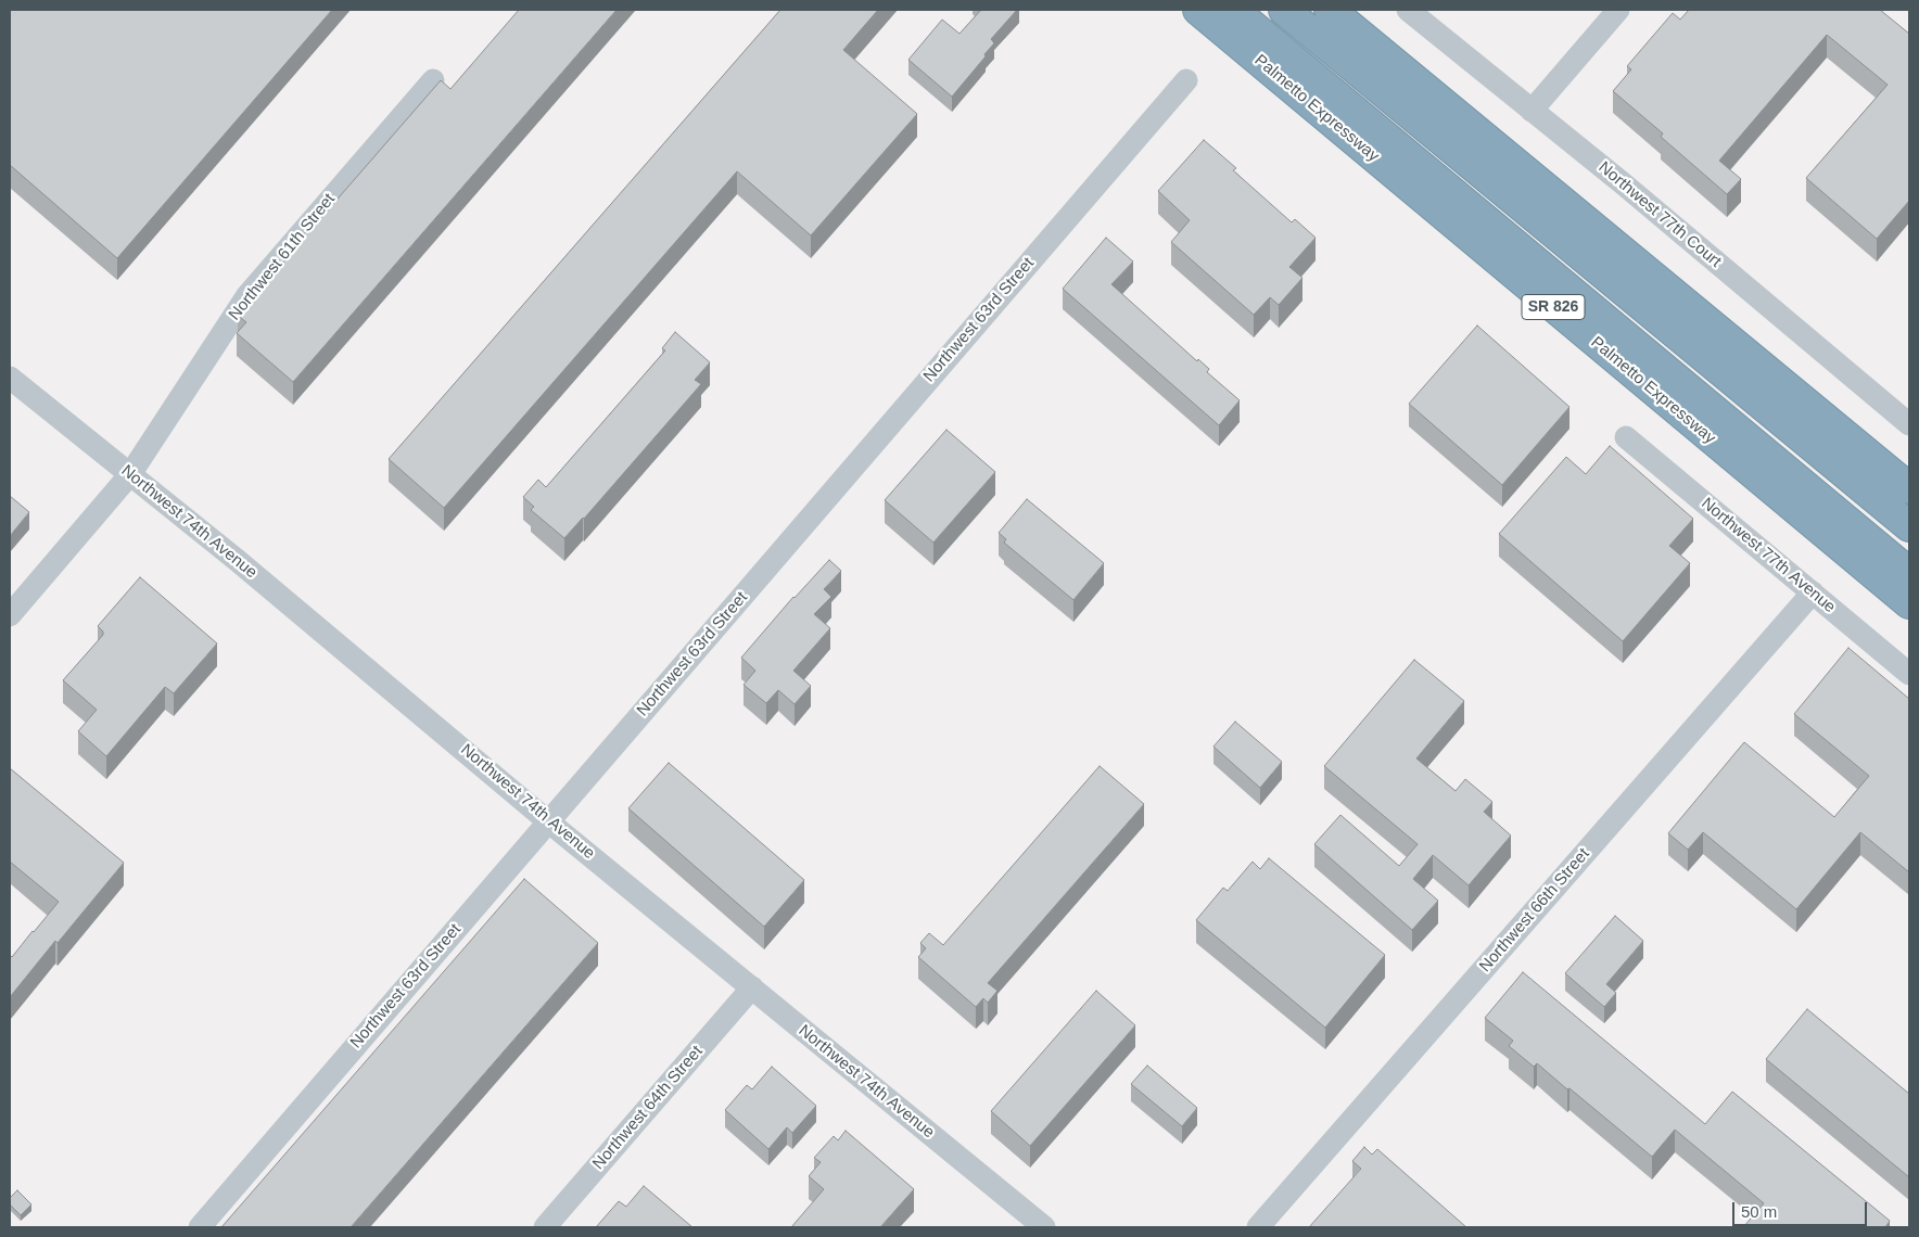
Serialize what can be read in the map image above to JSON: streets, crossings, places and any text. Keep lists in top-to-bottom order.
{
  "streets": {
    "highway": ["Palmetto Expressway", "SR 826"],
    "street": [
      "Northwest 77th Court",
      "Northwest 61th Street",
      "Northwest 63rd Street",
      "Northwest 74th Avenue",
      "Northwest 77th Avenue",
      "Northwest 66th Street",
      "Northwest 64th Street"
    ]
  },
  "crossings": [
    ["Northwest 61th Street", "Northwest 74th Avenue"],
    ["Northwest 63rd Street", "Northwest 74th Avenue"],
    ["Northwest 74th Avenue", "Northwest 64th Street"],
    ["Northwest 77th Avenue", "Northwest 66th Street"]
  ],
  "scale_bar": "50 m"
}
